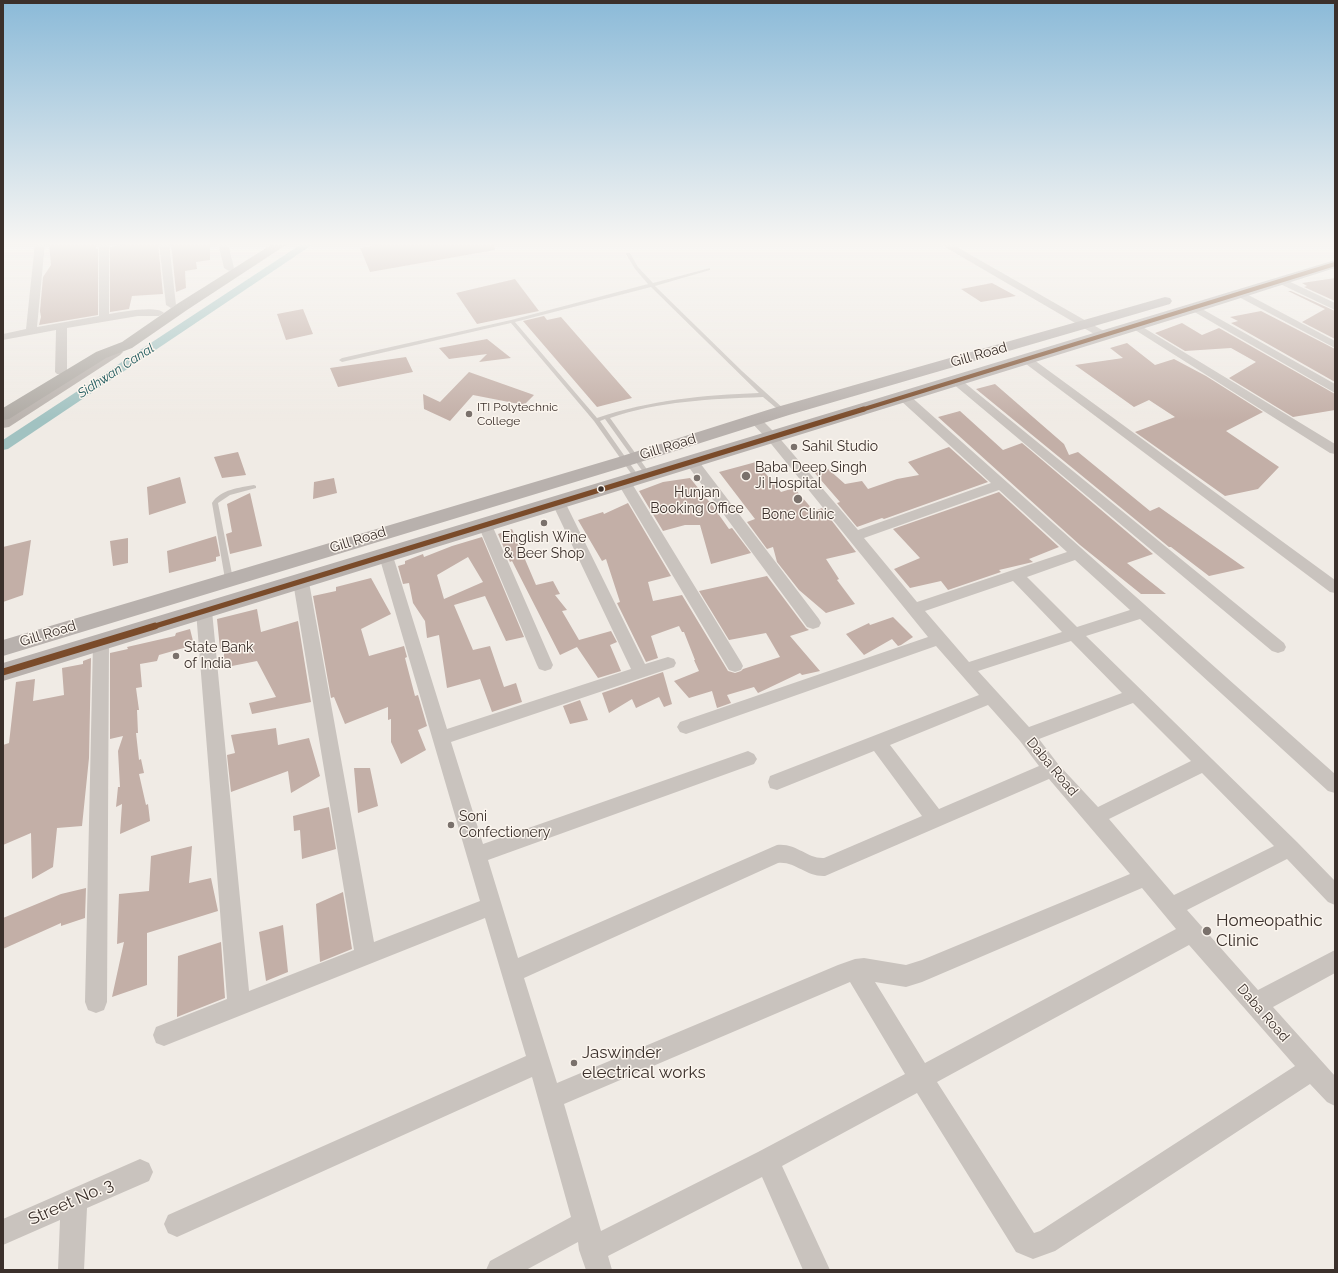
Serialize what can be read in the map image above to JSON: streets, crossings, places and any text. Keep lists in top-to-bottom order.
{
  "streets": {
    "main road": ["Gill Road"],
    "street": ["Daba Road", "Street No. 3"]
  },
  "crossings": [
    ["Gill Road", "Daba Road"]
  ],
  "water": ["Sidhwan Canal"],
  "places": [
    "ITI Polytechnic College",
    "Sahil Studio",
    "Baba Deep Singh Ji Hospital",
    "Hunjan Booking Office",
    "Bone Clinic",
    "English Wine & Beer Shop",
    "State Bank of India",
    "Soni Confectionery",
    "Homeopathic Clinic",
    "Jaswinder electrical works"
  ]
}
